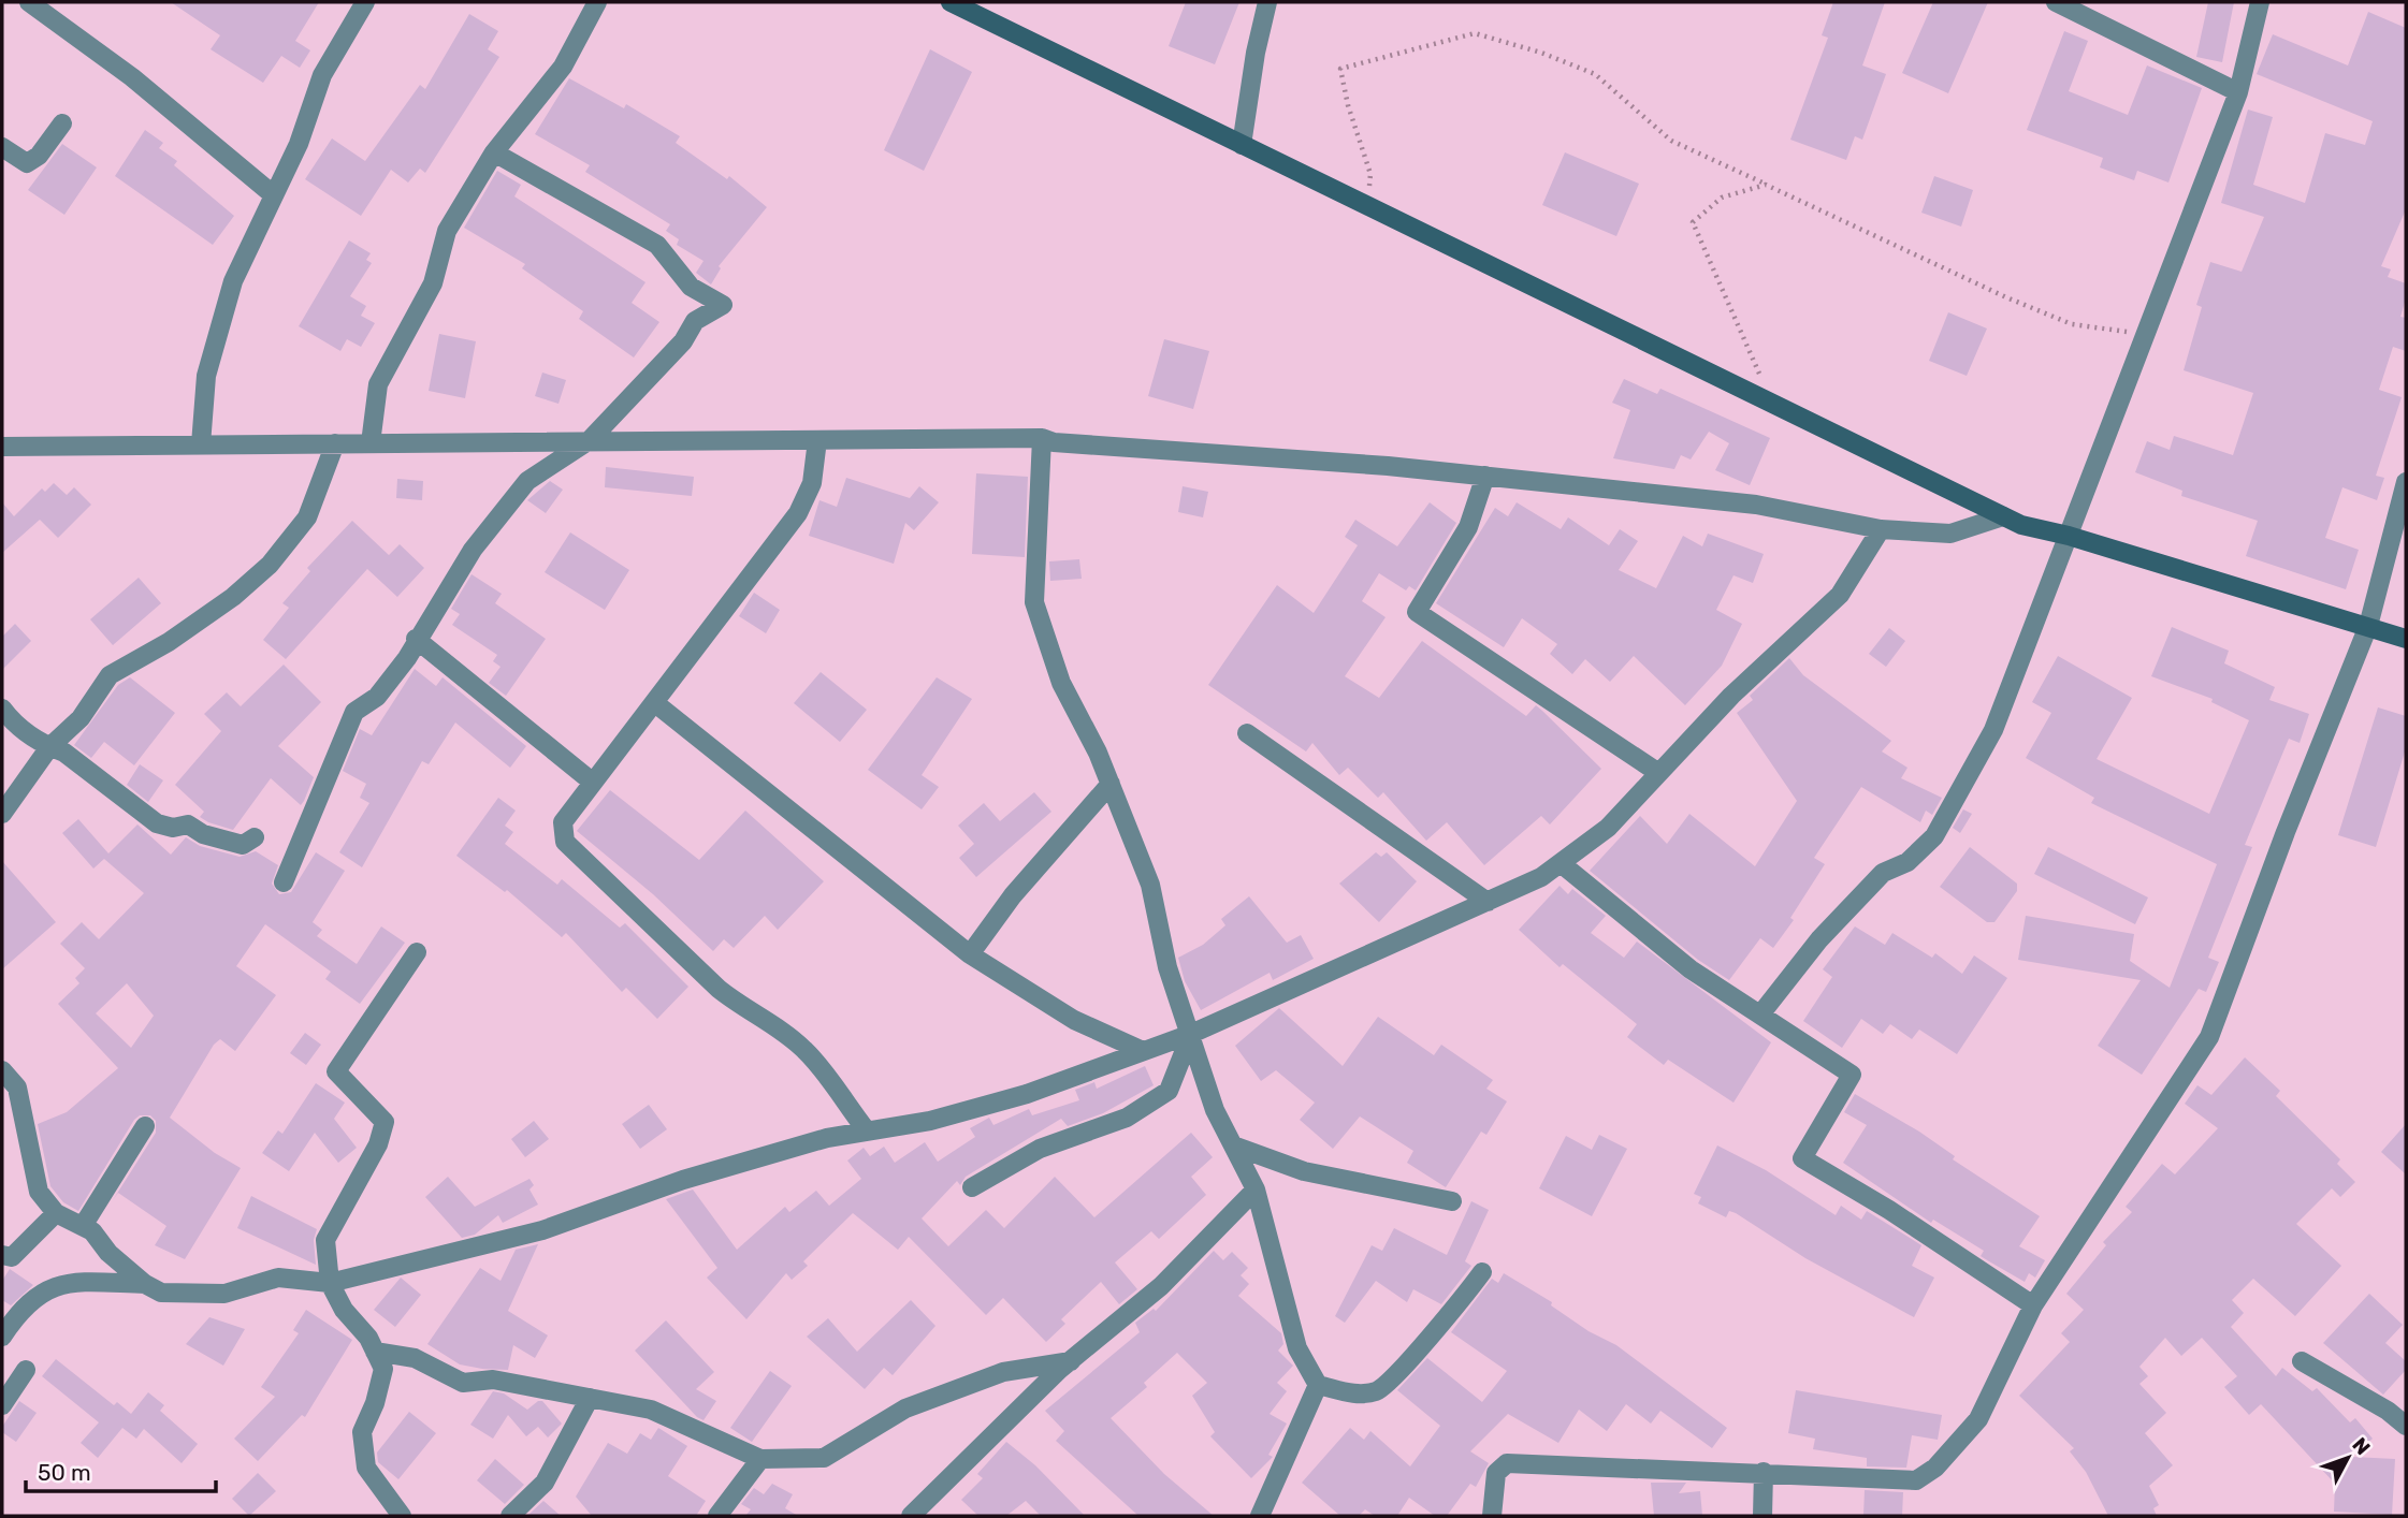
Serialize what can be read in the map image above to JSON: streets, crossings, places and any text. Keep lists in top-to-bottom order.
{
  "scale_bar": "50 m",
  "north": "top right"
}
